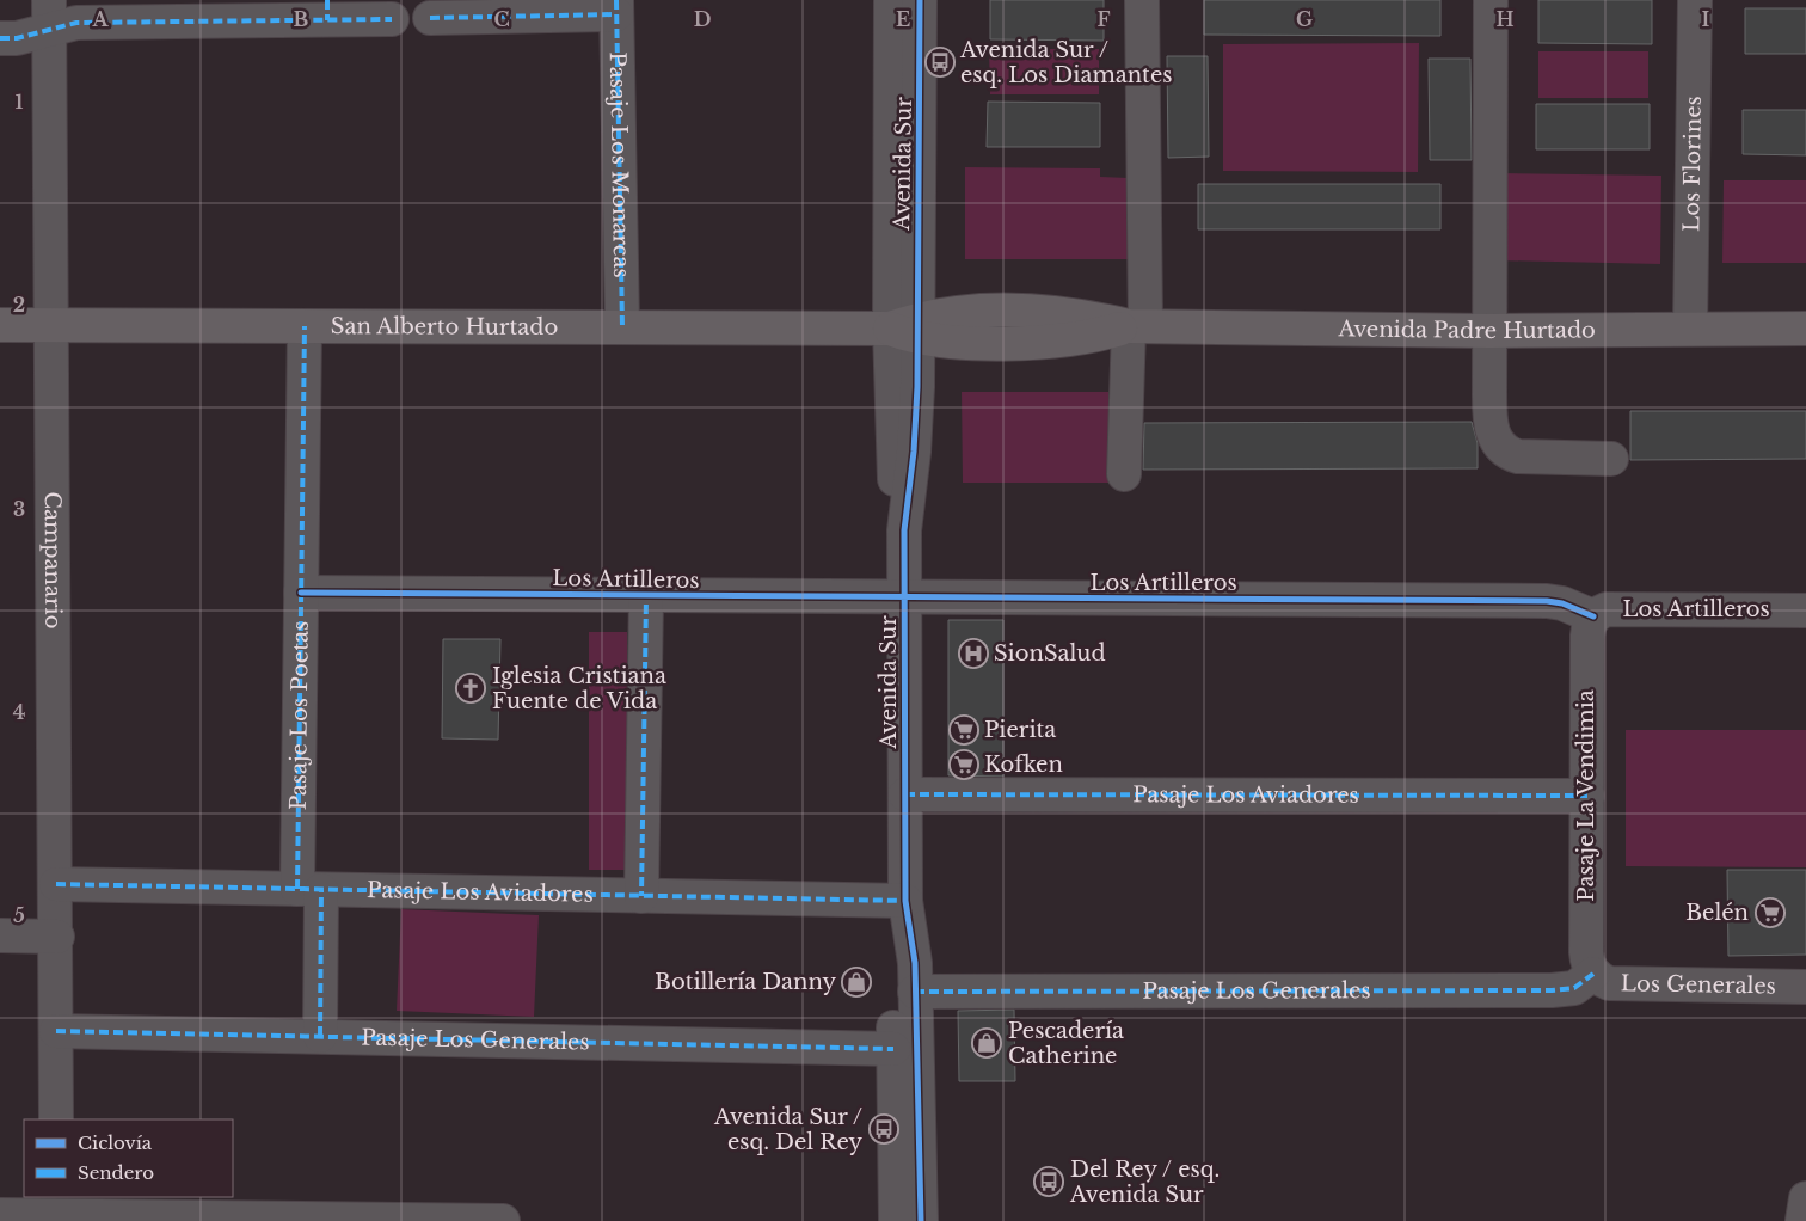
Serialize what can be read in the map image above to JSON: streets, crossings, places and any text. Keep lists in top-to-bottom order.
{
  "streets": {
    "main road": ["San Alberto Hurtado", "Avenida Padre Hurtado"],
    "street": [
      "Pasaje Los Monarcas",
      "Avenida Sur",
      "Los Florines",
      "Campanario",
      "Los Artilleros",
      "Pasaje Los Poetas",
      "Pasaje Los Aviadores",
      "Pasaje La Vendimia",
      "Los Generales",
      "Pasaje Los Generales"
    ]
  },
  "crossings": [
    ["Pasaje Los Monarcas", "San Alberto Hurtado"],
    ["Avenida Sur", "San Alberto Hurtado"],
    ["Avenida Sur", "Avenida Padre Hurtado"],
    ["Avenida Sur", "Los Artilleros"],
    ["Avenida Sur", "Pasaje Los Aviadores"],
    ["Avenida Sur", "Pasaje Los Generales"],
    ["Los Florines", "Avenida Padre Hurtado"],
    ["San Alberto Hurtado", "Avenida Padre Hurtado"],
    ["San Alberto Hurtado", "Campanario"],
    ["San Alberto Hurtado", "Pasaje Los Poetas"],
    ["Campanario", "Pasaje Los Aviadores"],
    ["Campanario", "Pasaje Los Generales"],
    ["Los Artilleros", "Pasaje Los Poetas"],
    ["Los Artilleros", "Pasaje La Vendimia"],
    ["Pasaje Los Poetas", "Pasaje Los Aviadores"],
    ["Pasaje Los Poetas", "Pasaje Los Generales"],
    ["Pasaje Los Aviadores", "Pasaje La Vendimia"],
    ["Pasaje La Vendimia", "Los Generales"],
    ["Pasaje La Vendimia", "Pasaje Los Generales"],
    ["Los Generales", "Pasaje Los Generales"]
  ],
  "places": {
    "bus stop": ["Avenida Sur / esq. Los Diamantes", "Avenida Sur / esq. Del Rey", "Del Rey / esq. Avenida Sur"],
    "hospital": ["SionSalud"],
    "church": ["Iglesia Cristiana Fuente de Vida"],
    "supermarket": ["Pierita", "Kofken", "Belén"],
    "shop": ["Botillería Danny", "Pescadería Catherine"]
  },
  "legend": ["Ciclovía", "Sendero"],
  "grid": {
    "columns": [
      "A",
      "B",
      "C",
      "D",
      "E",
      "F",
      "G",
      "H",
      "I"
    ],
    "rows": [
      "1",
      "2",
      "3",
      "4",
      "5"
    ]
  }
}
